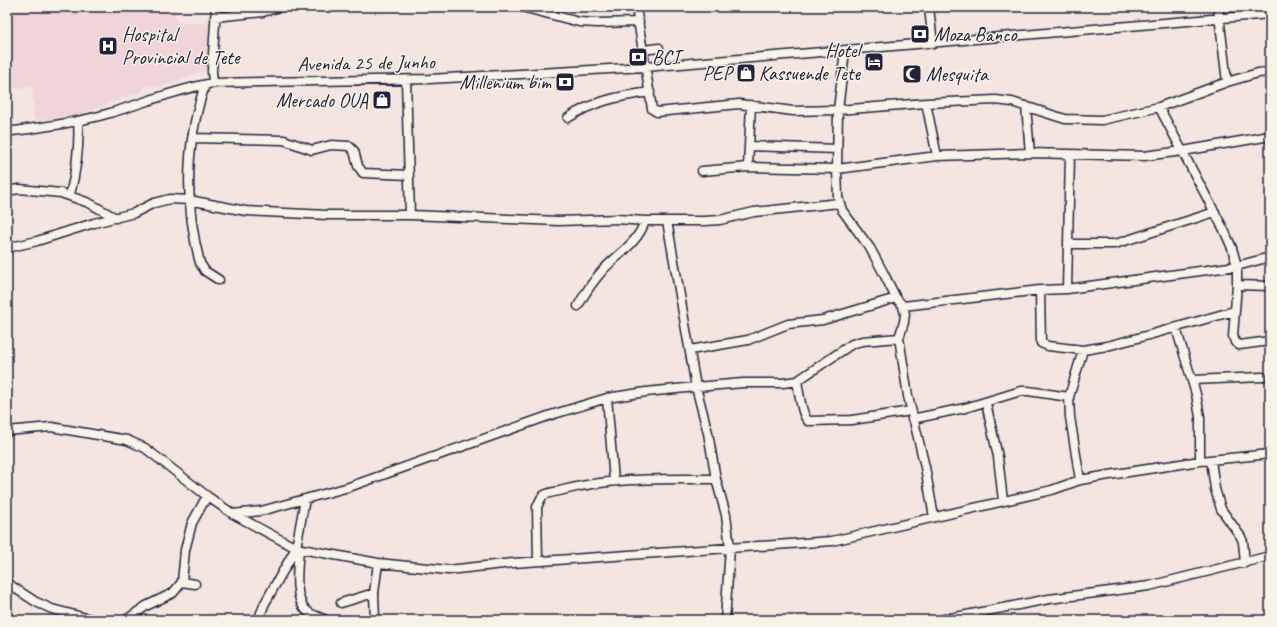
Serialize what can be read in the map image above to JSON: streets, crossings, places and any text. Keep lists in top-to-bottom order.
{
  "streets": {
    "street": ["Avenida 25 de Junho"]
  },
  "places": {
    "bank": ["Moza Banco", "BCI", "Millenium bim"],
    "hospital": ["Hospital Provincial de Tete"],
    "hotel": ["Hotel Kassuende Tete"],
    "shop": ["PEP", "Mercado OUA"],
    "mosque": ["Mesquita"]
  }
}
